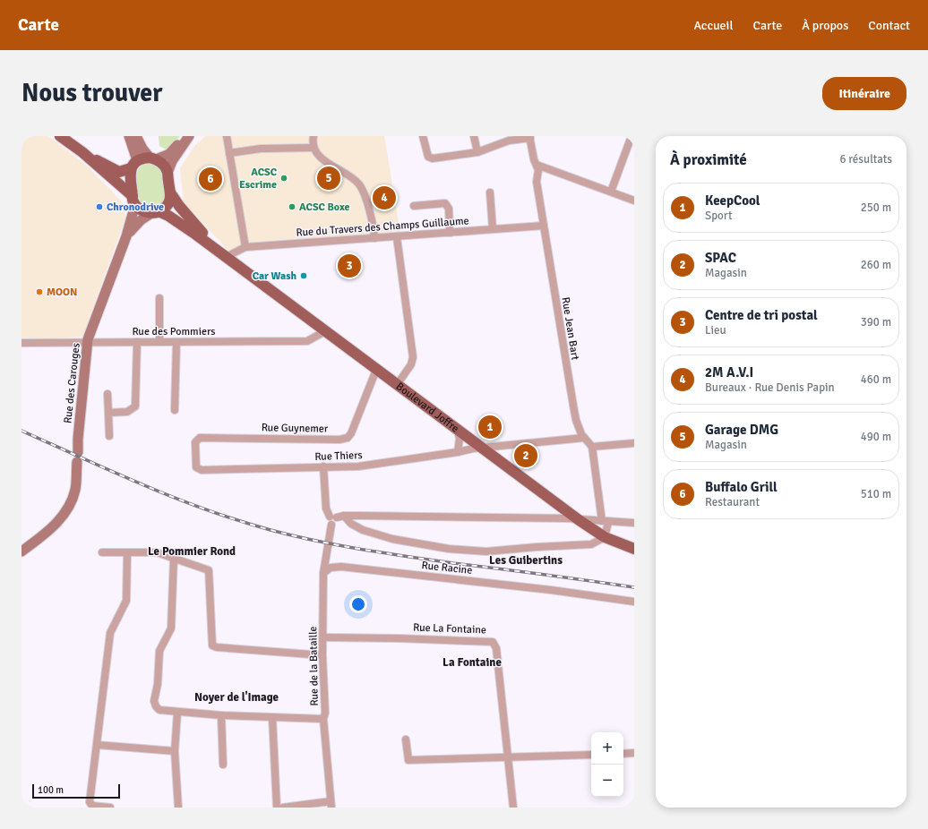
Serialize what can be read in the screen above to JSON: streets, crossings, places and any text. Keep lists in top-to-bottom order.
{
  "streets": {
    "main road": ["Rue des Carouges", "Boulevard Joffre"],
    "street": [
      "Rue du Travers des Champs Guillaume",
      "Rue Jean Bart",
      "Rue des Pommiers",
      "Rue Guynemer",
      "Rue Thiers",
      "Rue Racine",
      "Rue La Fontaine",
      "Rue de la Bataille"
    ]
  },
  "crossings": [
    ["Rue du Travers des Champs Guillaume", "Rue Jean Bart"],
    ["Rue du Travers des Champs Guillaume", "Boulevard Joffre"],
    ["Rue Jean Bart", "Rue Thiers"],
    ["Rue des Pommiers", "Rue des Carouges"],
    ["Rue des Pommiers", "Boulevard Joffre"],
    ["Rue des Carouges", "Boulevard Joffre"],
    ["Boulevard Joffre", "Rue Guynemer"],
    ["Boulevard Joffre", "Rue Thiers"],
    ["Rue Guynemer", "Rue Thiers"],
    ["Rue Racine", "Rue de la Bataille"],
    ["Rue La Fontaine", "Rue de la Bataille"]
  ],
  "districts": [
    "Le Pommier Rond",
    "Les Guibertins",
    "La Fontaine",
    "Noyer de l'Image"
  ],
  "places": [
    "ACSC Escrime",
    "Chronodrive",
    "ACSC Boxe",
    "Car Wash",
    "MOON"
  ],
  "scale_bar": "100 m",
  "page": {
    "header": "Carte",
    "nav": [
      "Accueil",
      "Carte",
      "À propos",
      "Contact"
    ],
    "buttons": "Itinéraire",
    "title": "Nous trouver",
    "heading": ["À proximité", "6 résultats"],
    "pins": [
      "5",
      "6",
      "4",
      "3",
      "1",
      "2"
    ],
    "list": [
      {
        "mark": "1",
        "name": "KeepCool",
        "note": "Sport",
        "value": "250 m"
      },
      {
        "mark": "2",
        "name": "SPAC",
        "note": "Magasin",
        "value": "260 m"
      },
      {
        "mark": "3",
        "name": "Centre de tri postal",
        "note": "Lieu",
        "value": "390 m"
      },
      {
        "mark": "4",
        "name": "2M A.V.I",
        "note": "Bureaux · Rue Denis Papin",
        "value": "460 m"
      },
      {
        "mark": "5",
        "name": "Garage DMG",
        "note": "Magasin",
        "value": "490 m"
      },
      {
        "mark": "6",
        "name": "Buffalo Grill",
        "note": "Restaurant",
        "value": "510 m"
      }
    ],
    "map_buttons": ["+", "−"],
    "scale": "100 m"
  }
}
